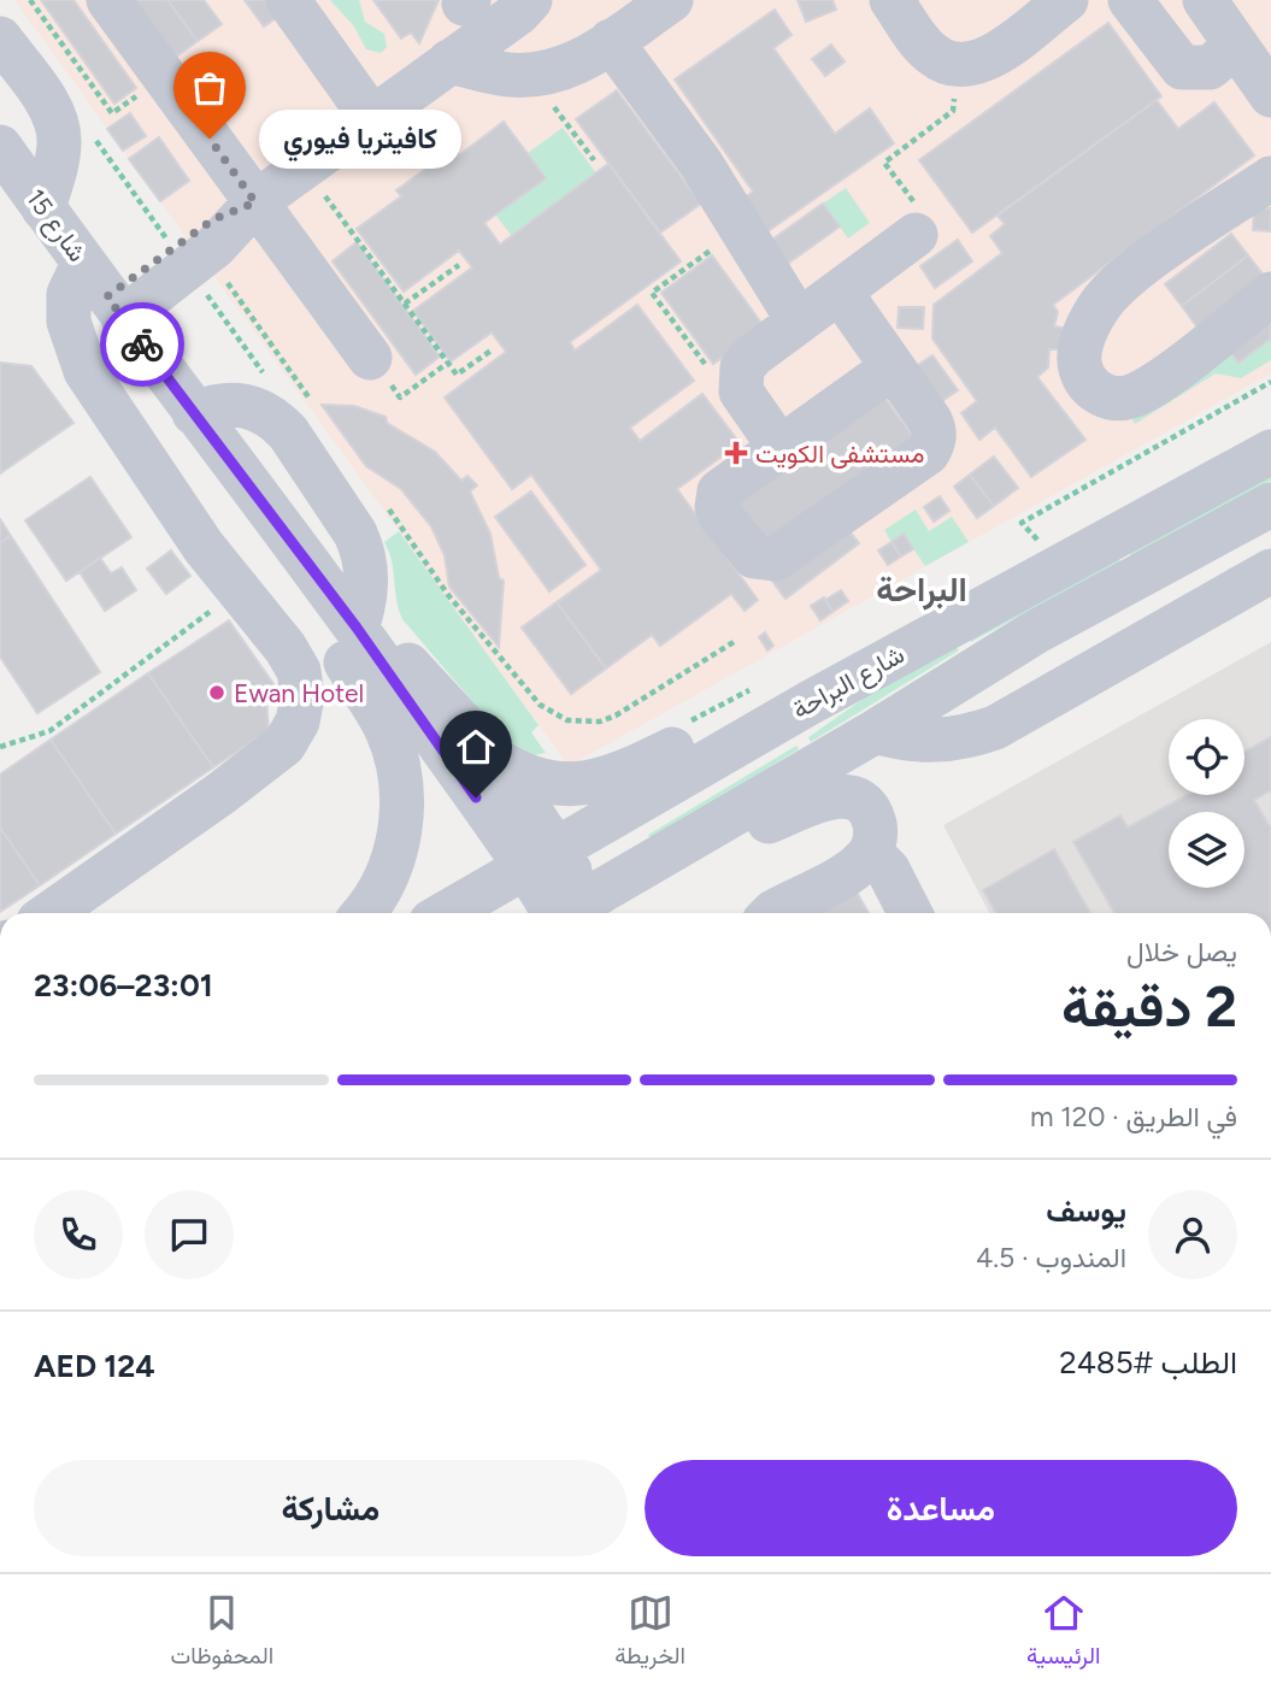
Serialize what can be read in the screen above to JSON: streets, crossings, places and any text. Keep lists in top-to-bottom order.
{
  "streets": {
    "street": ["شارع 15", "شارع البراحة"]
  },
  "crossings": [
    ["شارع 15", "شارع البراحة"]
  ],
  "districts": ["البراحة"],
  "places": {
    "other": ["كافيتريا فيوري", "Ewan Hotel"],
    "health": ["مستشفى الكويت"]
  },
  "page": {
    "bubble": "كافيتريا فيوري",
    "heading": ["2 دقيقة", "يصل خلال", "23:01–23:06"],
    "panel": [
      "يوسف",
      "المندوب · 4.5",
      "الطلب #2485",
      "AED 124"
    ],
    "bar": "في الطريق · 120 m",
    "buttons": ["مساعدة", "مشاركة"],
    "tabs": ["الرئيسية", "الخريطة", "المحفوظات"]
  }
}
